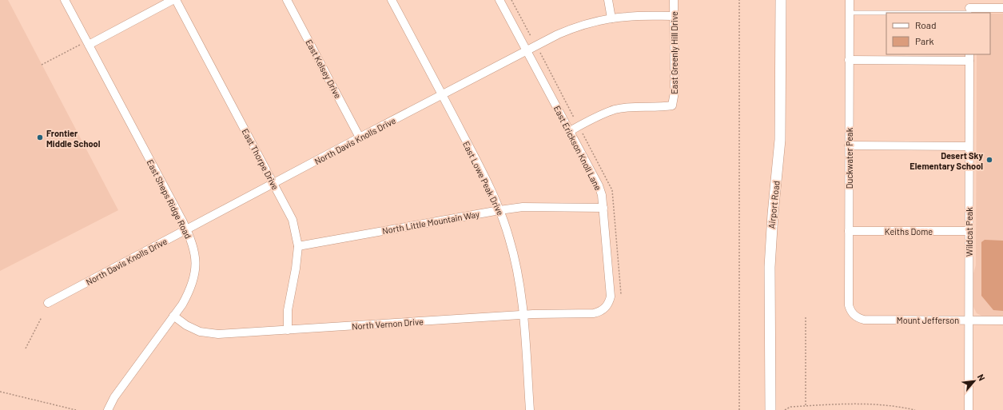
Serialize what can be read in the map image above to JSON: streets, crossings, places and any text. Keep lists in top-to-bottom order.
{
  "streets": {
    "street": [
      "East Greenly Hill Drive",
      "East Kelsey Drive",
      "North Davis Knolls Drive",
      "East Erickson Knoll Lane",
      "Duckwater Peak",
      "East Thorpe Drive",
      "East Lowe Peak Drive",
      "East Sheps Ridge Road",
      "Airport Road",
      "North Little Mountain Way",
      "Keiths Dome",
      "Wildcat Peak",
      "Mount Jefferson",
      "North Vernon Drive"
    ]
  },
  "crossings": [
    ["East Greenly Hill Drive", "North Davis Knolls Drive"],
    ["East Greenly Hill Drive", "East Erickson Knoll Lane"],
    ["East Kelsey Drive", "North Davis Knolls Drive"],
    ["North Davis Knolls Drive", "East Erickson Knoll Lane"],
    ["North Davis Knolls Drive", "East Thorpe Drive"],
    ["North Davis Knolls Drive", "East Lowe Peak Drive"],
    ["North Davis Knolls Drive", "East Sheps Ridge Road"],
    ["East Erickson Knoll Lane", "North Little Mountain Way"],
    ["East Erickson Knoll Lane", "North Vernon Drive"],
    ["Duckwater Peak", "Keiths Dome"],
    ["Duckwater Peak", "Mount Jefferson"],
    ["East Thorpe Drive", "North Little Mountain Way"],
    ["East Thorpe Drive", "North Vernon Drive"],
    ["East Lowe Peak Drive", "North Little Mountain Way"],
    ["East Lowe Peak Drive", "North Vernon Drive"],
    ["East Sheps Ridge Road", "North Vernon Drive"],
    ["Keiths Dome", "Wildcat Peak"],
    ["Wildcat Peak", "Mount Jefferson"]
  ],
  "places": ["Frontier Middle School", "Desert Sky Elementary School"],
  "legend": ["Road", "Park"],
  "north": "top right"
}
